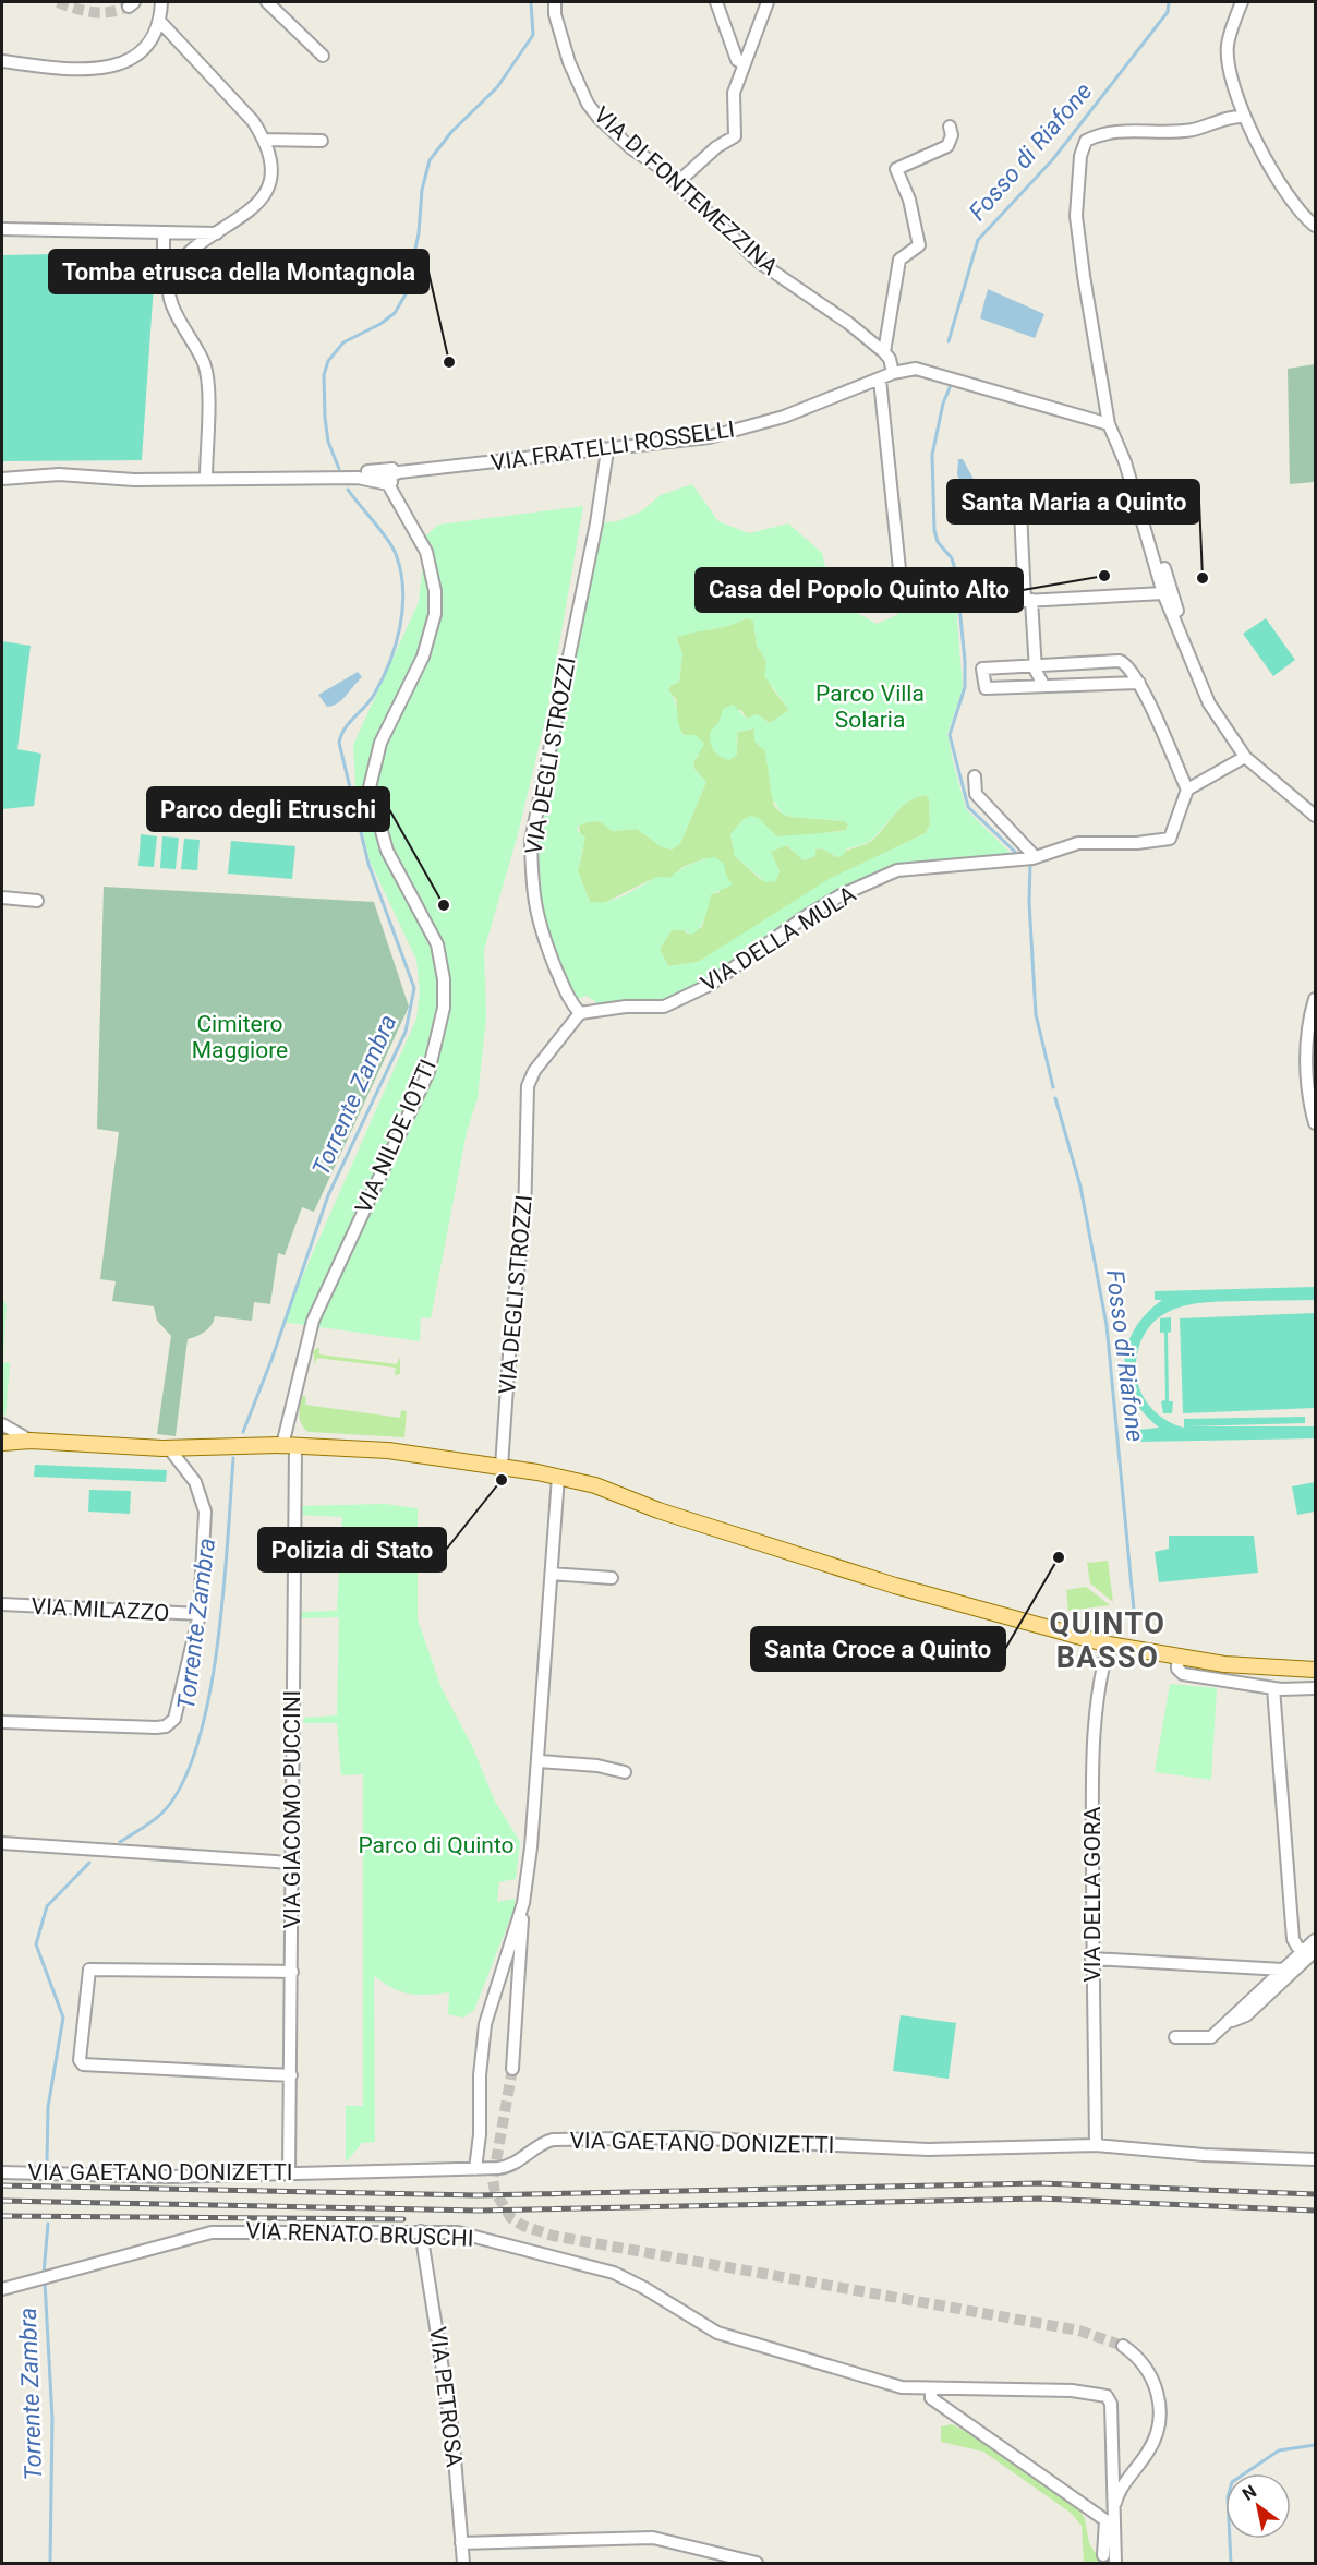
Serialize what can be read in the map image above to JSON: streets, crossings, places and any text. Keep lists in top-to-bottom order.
{
  "streets": {
    "street": [
      "VIA DI FONTEMEZZINA",
      "VIA FRATELLI ROSSELLI",
      "VIA DEGLI STROZZI",
      "VIA DELLA MULA",
      "VIA NILDE IOTTI",
      "VIA MILAZZO",
      "VIA GIACOMO PUCCINI",
      "VIA DELLA GORA",
      "VIA GAETANO DONIZETTI",
      "VIA RENATO BRUSCHI",
      "VIA PETROSA"
    ]
  },
  "crossings": [
    ["VIA DI FONTEMEZZINA", "VIA FRATELLI ROSSELLI"],
    ["VIA FRATELLI ROSSELLI", "VIA DEGLI STROZZI"],
    ["VIA FRATELLI ROSSELLI", "VIA NILDE IOTTI"],
    ["VIA DEGLI STROZZI", "VIA DELLA MULA"],
    ["VIA NILDE IOTTI", "VIA GIACOMO PUCCINI"],
    ["VIA GIACOMO PUCCINI", "VIA GAETANO DONIZETTI"],
    ["VIA DELLA GORA", "VIA GAETANO DONIZETTI"],
    ["VIA RENATO BRUSCHI", "VIA PETROSA"]
  ],
  "districts": ["QUINTO BASSO"],
  "water": ["Fosso di Riafone", "Torrente Zambra"],
  "parks": ["Parco Villa Solaria", "Cimitero Maggiore", "Parco di Quinto"],
  "places": [
    "Tomba etrusca della Montagnola",
    "Casa del Popolo Quinto Alto",
    "Santa Maria a Quinto",
    "Parco degli Etruschi",
    "Polizia di Stato",
    "Santa Croce a Quinto"
  ],
  "north": "top left"
}
